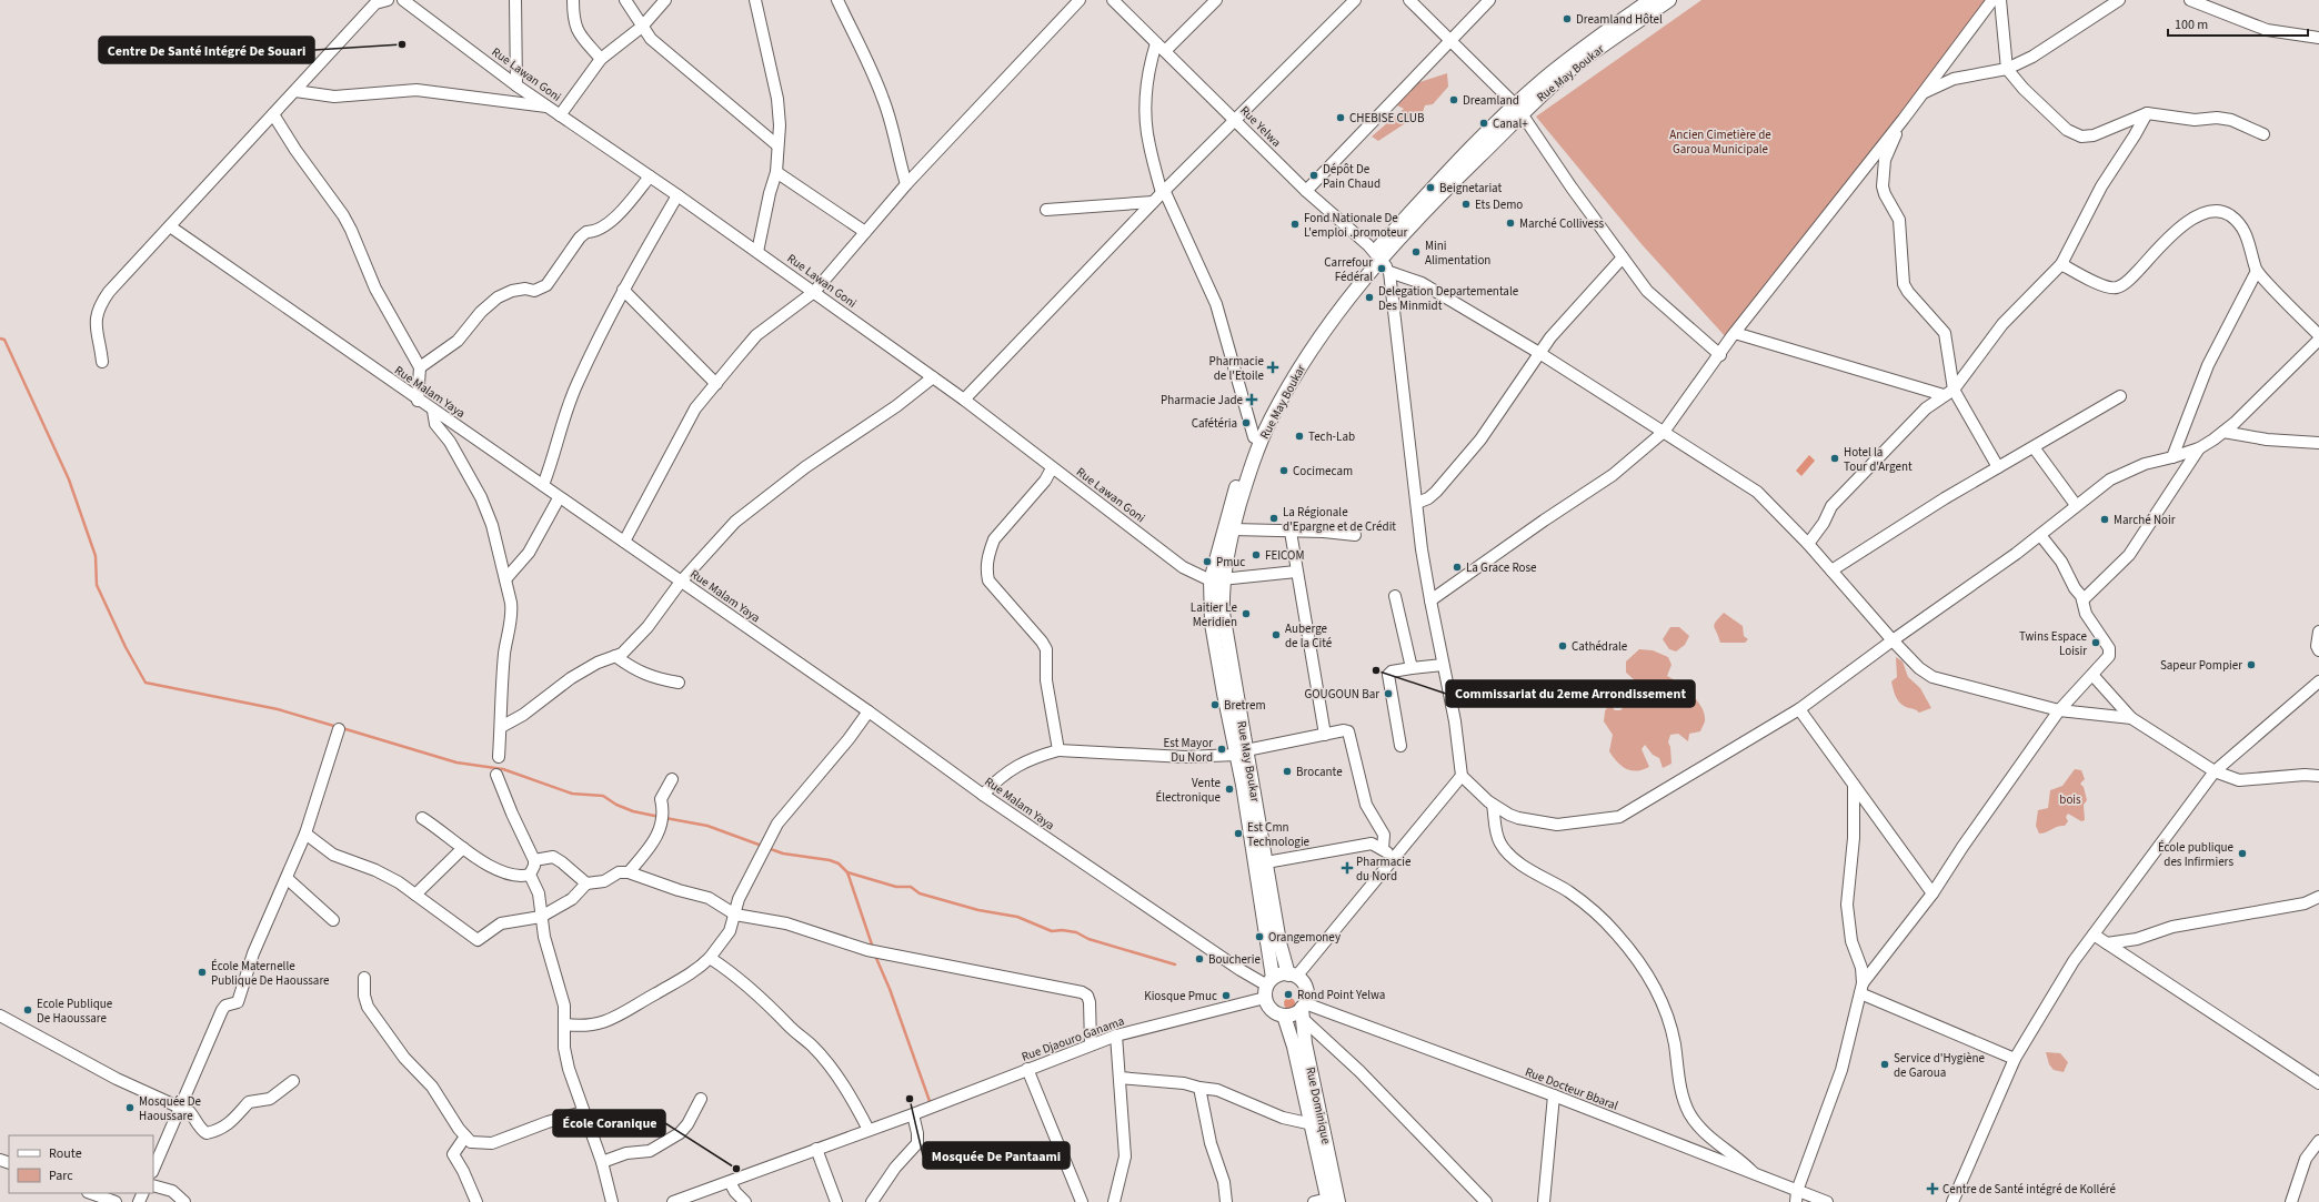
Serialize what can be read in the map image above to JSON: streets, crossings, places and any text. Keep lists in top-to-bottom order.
{
  "streets": {
    "main road": ["Rue May Boukar", "Rue Dominique"],
    "street": [
      "Rue Lawan Goni",
      "Rue Yelwa",
      "Rue Malam Yaya",
      "Rue Djaouro Ganama",
      "Rue Docteur Bbaral"
    ]
  },
  "crossings": [
    ["Rue May Boukar", "Rue Lawan Goni"],
    ["Rue May Boukar", "Rue Yelwa"],
    ["Rue May Boukar", "Rue Malam Yaya"],
    ["Rue May Boukar", "Rue Djaouro Ganama"],
    ["Rue May Boukar", "Rue Docteur Bbaral"],
    ["Rue May Boukar", "Rue Dominique"],
    ["Rue Malam Yaya", "Rue Djaouro Ganama"],
    ["Rue Malam Yaya", "Rue Docteur Bbaral"],
    ["Rue Malam Yaya", "Rue Dominique"],
    ["Rue Djaouro Ganama", "Rue Docteur Bbaral"],
    ["Rue Djaouro Ganama", "Rue Dominique"],
    ["Rue Docteur Bbaral", "Rue Dominique"]
  ],
  "parks": ["Ancien Cimetière de Garoua Municipale", "bois"],
  "places": {
    "other": [
      "Dreamland Hôtel",
      "Centre De Santé Intégré De Souari",
      "Dreamland",
      "CHEBISE CLUB",
      "Canal+",
      "Dépôt De Pain Chaud",
      "Beignetariat",
      "Ets Demo",
      "Marché Collivess",
      "Fond Nationale De L'emploi .promoteur",
      "Mini Alimentation",
      "Carrefour Fédéral",
      "Delegation Departementale Des Minmidt",
      "Cafétéria",
      "Tech-Lab",
      "Hotel la Tour d'Argent",
      "Cocimecam",
      "La Régionale d'Epargne et de Crédit",
      "Marché Noir",
      "FEICOM",
      "Pmuc",
      "La Grace Rose",
      "Laitier Le Meridien",
      "Auberge de la Cité",
      "Twins Espace Loisir",
      "Cathédrale",
      "Sapeur Pompier",
      "Commissariat du 2eme Arrondissement",
      "GOUGOUN Bar",
      "Bretrem",
      "Est Mayor Du Nord",
      "Brocante",
      "Vente Électronique",
      "Est Cmn Technologie",
      "École publique des Infirmiers",
      "Orangemoney",
      "Boucherie",
      "École Maternelle Publique De Haoussare",
      "Rond Point Yelwa",
      "Kiosque Pmuc",
      "Ecole Publique De Haoussare",
      "Service d'Hygiène de Garoua",
      "Mosquée De Pantaami",
      "Mosquée De Haoussare",
      "École Coranique"
    ],
    "health": [
      "Pharmacie de l'Etoile",
      "Pharmacie Jade",
      "Pharmacie du Nord",
      "Centre de Santé intégré de Kolléré"
    ]
  },
  "legend": ["Route", "Parc"],
  "scale_bar": "100 m"
}
